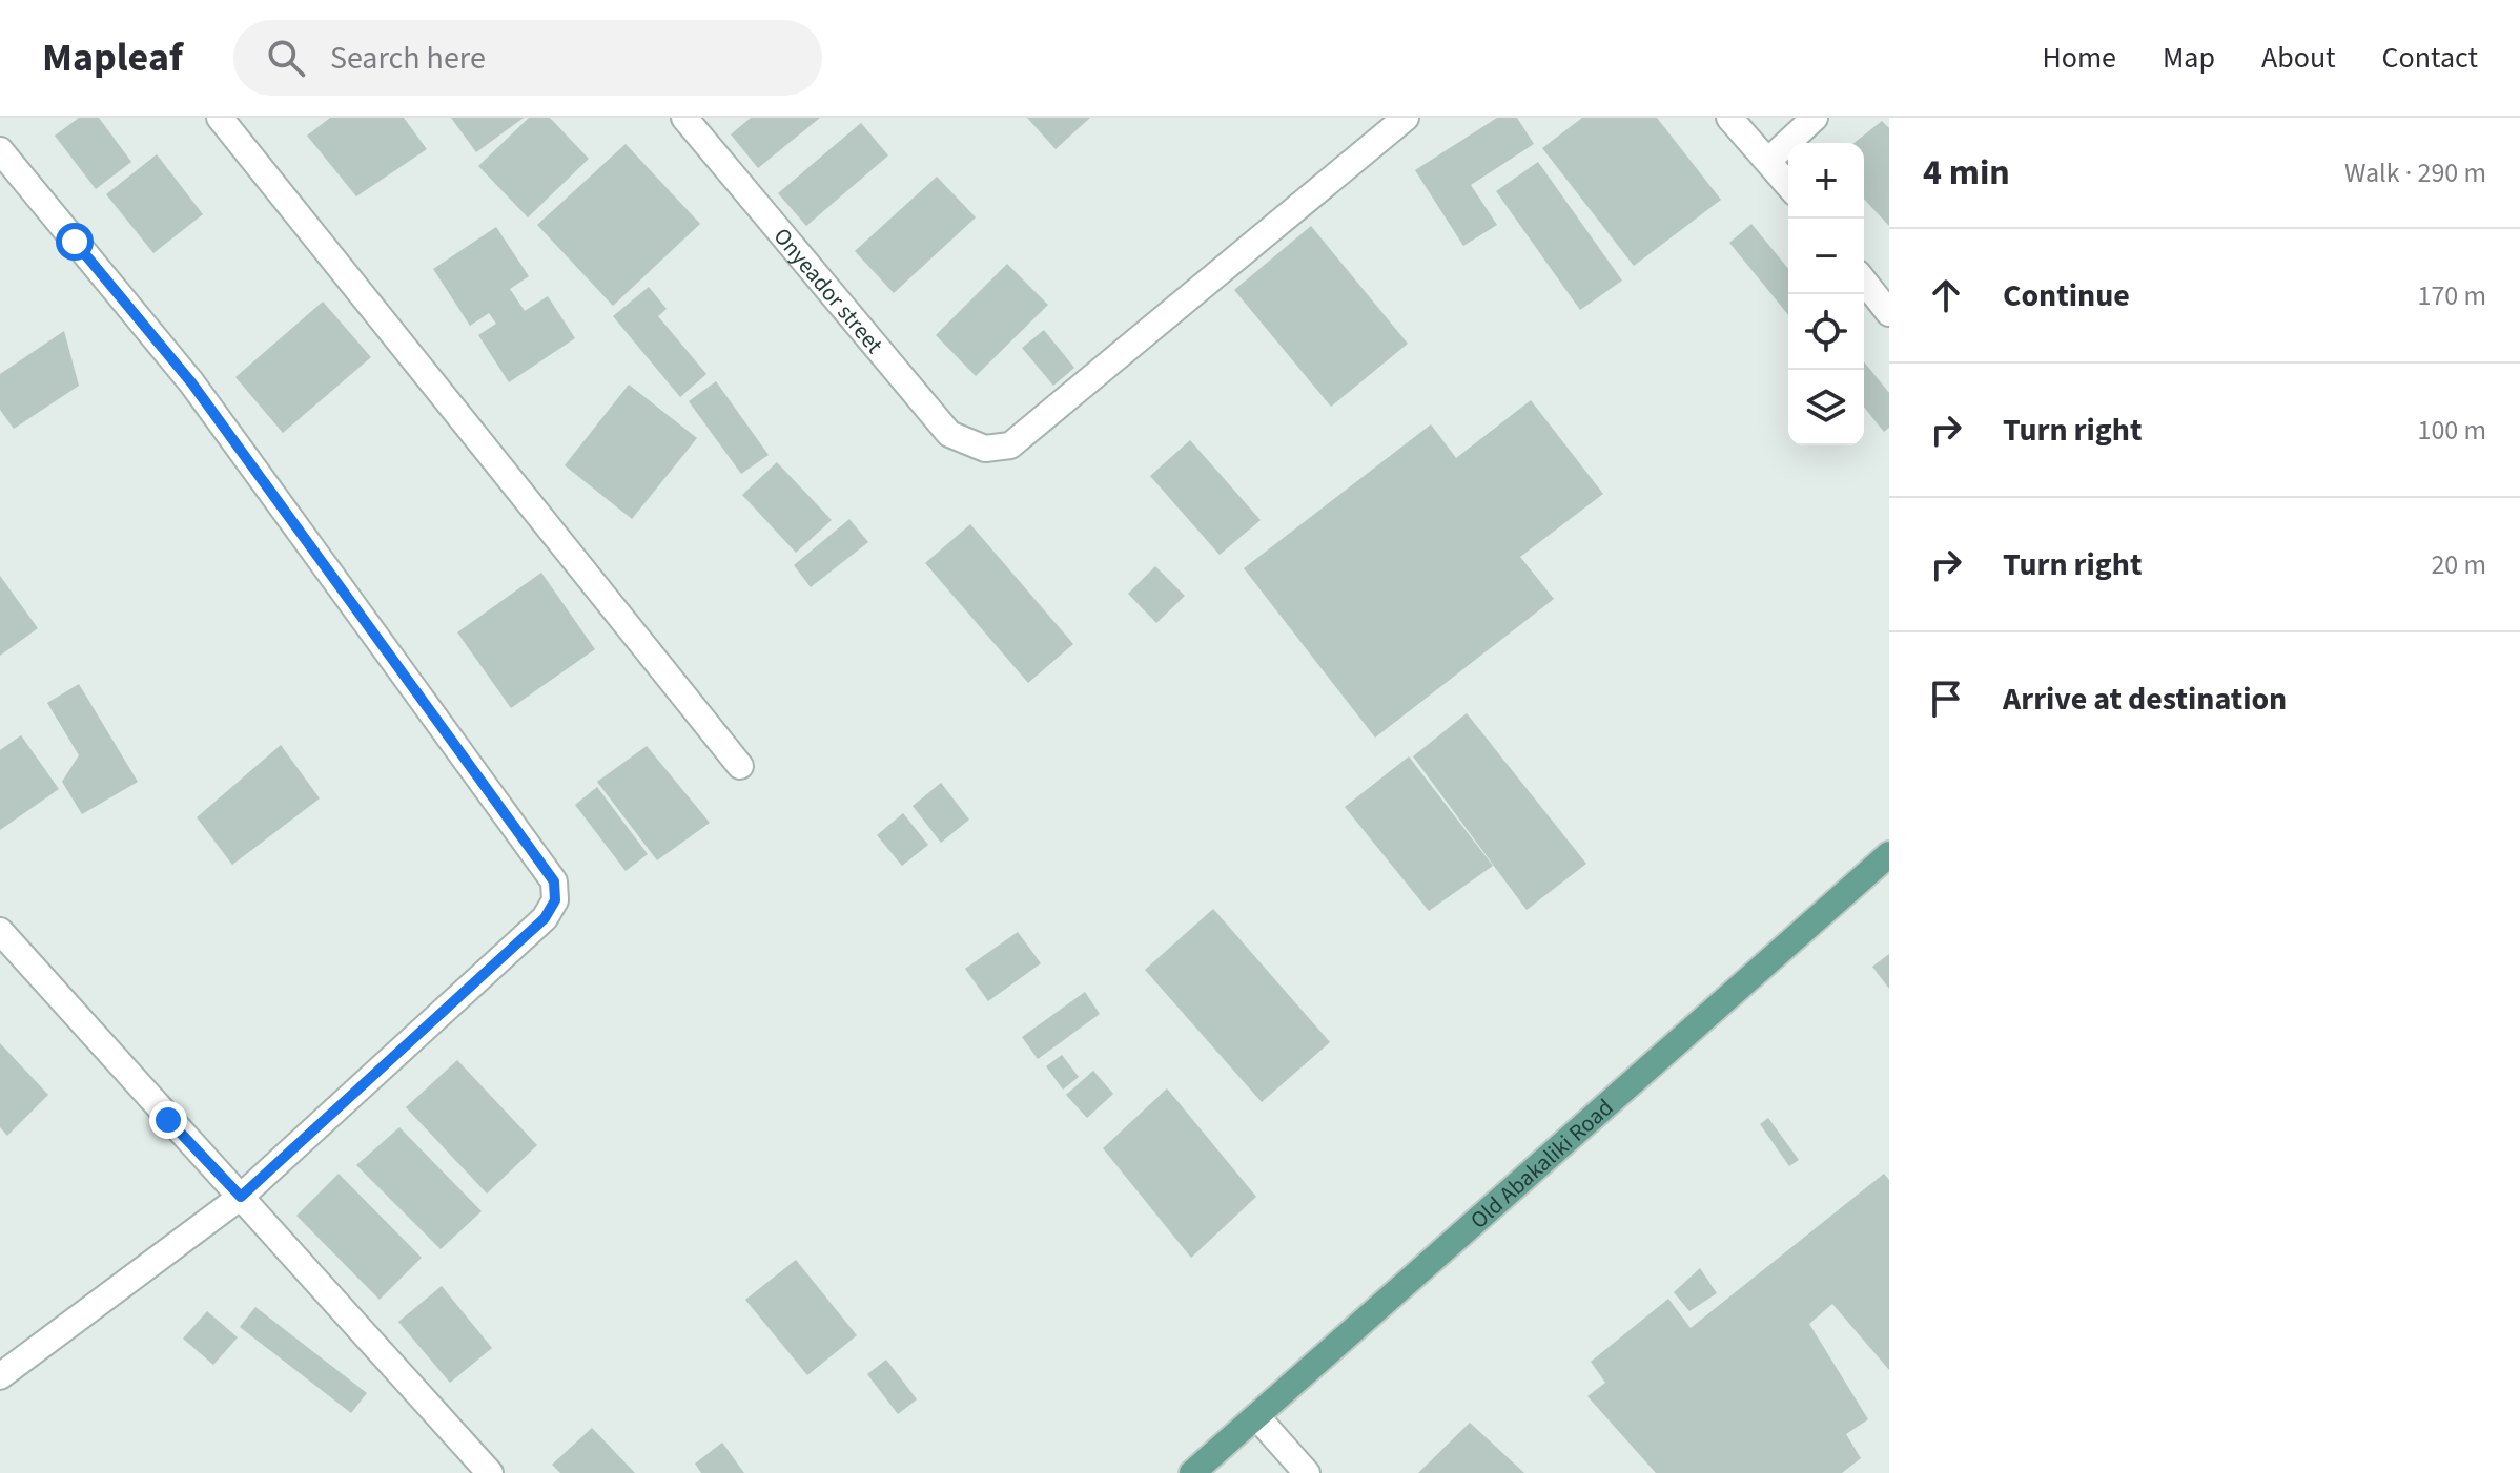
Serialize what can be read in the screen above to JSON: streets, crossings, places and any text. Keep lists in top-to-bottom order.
{
  "streets": {
    "main road": ["Old Abakaliki Road"],
    "street": ["Onyeador street"]
  },
  "page": {
    "header": "Mapleaf",
    "search": "Search here",
    "nav": [
      "Home",
      "Map",
      "About",
      "Contact"
    ],
    "heading": ["4 min", "Walk · 290 m"],
    "map_buttons": ["+", "−"],
    "list": [
      ["Continue", "170 m"],
      ["Turn right", "100 m"],
      ["Turn right", "20 m"],
      "Arrive at destination"
    ]
  }
}
